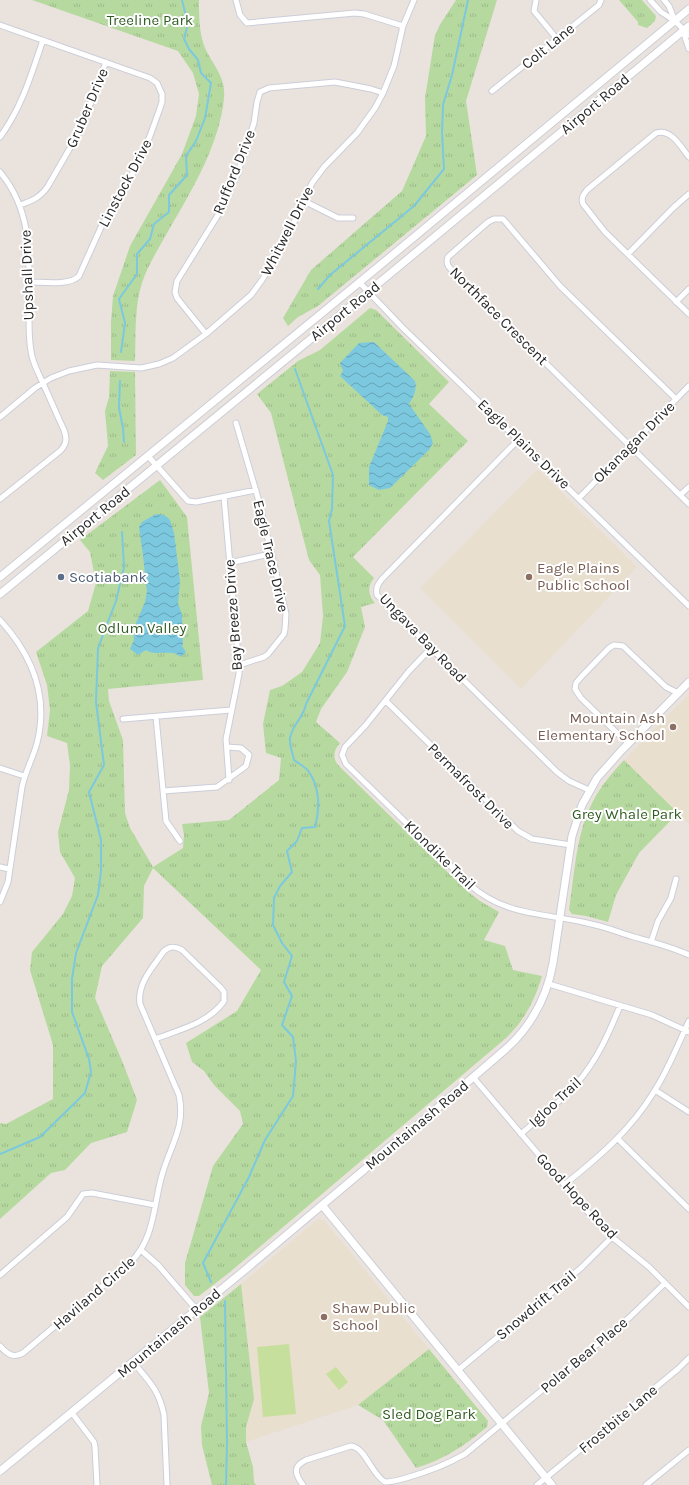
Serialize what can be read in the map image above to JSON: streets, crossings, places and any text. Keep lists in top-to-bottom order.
{
  "streets": {
    "main road": ["Airport Road", "Mountainash Road"],
    "street": [
      "Colt Lane",
      "Gruber Drive",
      "Rufford Drive",
      "Linstock Drive",
      "Whitwell Drive",
      "Upshall Drive",
      "Northface Crescent",
      "Okanagan Drive",
      "Eagle Plains Drive",
      "Eagle Trace Drive",
      "Bay Breeze Drive",
      "Ungava Bay Road",
      "Permafrost Drive",
      "Klondike Trail",
      "Igloo Trail",
      "Good Hope Road",
      "Haviland Circle",
      "Snowdrift Trail",
      "Polar Bear Place",
      "Frostbite Lane"
    ]
  },
  "crossings": [
    ["Airport Road", "Eagle Plains Drive"],
    ["Gruber Drive", "Linstock Drive"],
    ["Gruber Drive", "Upshall Drive"],
    ["Rufford Drive", "Whitwell Drive"],
    ["Linstock Drive", "Upshall Drive"],
    ["Whitwell Drive", "Upshall Drive"],
    ["Northface Crescent", "Okanagan Drive"],
    ["Okanagan Drive", "Eagle Plains Drive"],
    ["Eagle Plains Drive", "Ungava Bay Road"],
    ["Eagle Trace Drive", "Bay Breeze Drive"],
    ["Ungava Bay Road", "Mountainash Road"],
    ["Permafrost Drive", "Klondike Trail"],
    ["Permafrost Drive", "Mountainash Road"],
    ["Klondike Trail", "Mountainash Road"],
    ["Igloo Trail", "Good Hope Road"],
    ["Mountainash Road", "Good Hope Road"],
    ["Good Hope Road", "Snowdrift Trail"],
    ["Good Hope Road", "Polar Bear Place"]
  ],
  "parks": [
    "Treeline Park",
    "Odlum Valley",
    "Grey Whale Park",
    "Sled Dog Park"
  ],
  "places": [
    "Scotiabank",
    "Eagle Plains Public School",
    "Mountain Ash Elementary School",
    "Shaw Public School"
  ]
}
